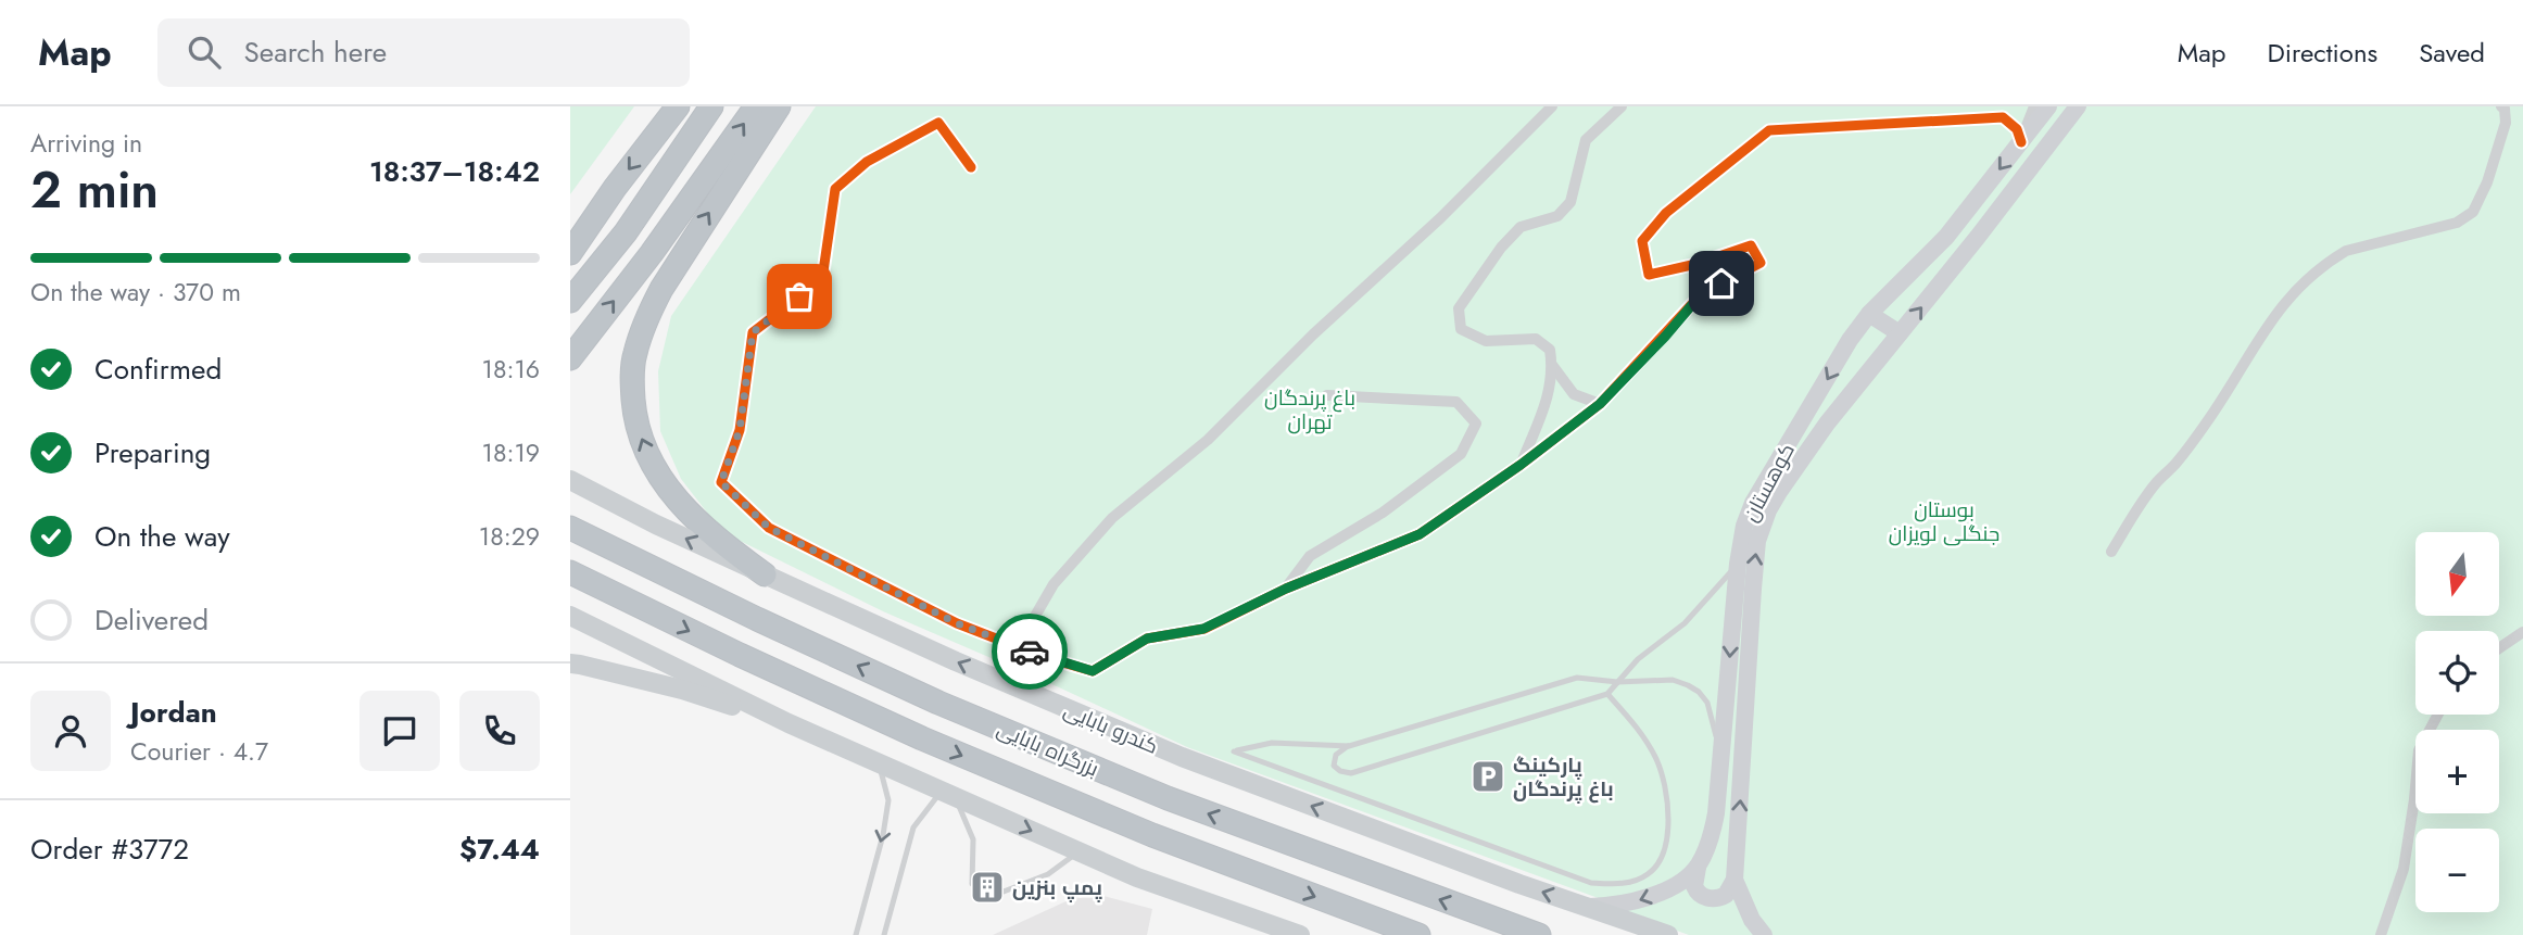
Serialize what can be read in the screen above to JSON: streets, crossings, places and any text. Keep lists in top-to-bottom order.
{
  "streets": {
    "highway": ["بزرگراه بابایی"],
    "main road": ["کوهستان", "کندرو بابایی"]
  },
  "parks": ["باغ پرندگان تهران", "بوستان جنگلی لویزان"],
  "places": {
    "parking": ["پارکینگ باغ پرندگان"],
    "building": ["پمپ بنزین"]
  },
  "north": "bottom",
  "page": {
    "header": "Map",
    "search": "Search here",
    "nav": ["Map", "Directions", "Saved"],
    "heading": ["2 min", "Arriving in", "18:37–18:42"],
    "panel": [
      "Jordan",
      "Courier · 4.7",
      "Order #3772",
      "$7.44"
    ],
    "bar": "On the way · 370 m",
    "list": [
      ["Confirmed", "18:16"],
      ["Preparing", "18:19"],
      ["On the way", "18:29"],
      "Delivered"
    ],
    "map_buttons": ["+", "−"]
  }
}
